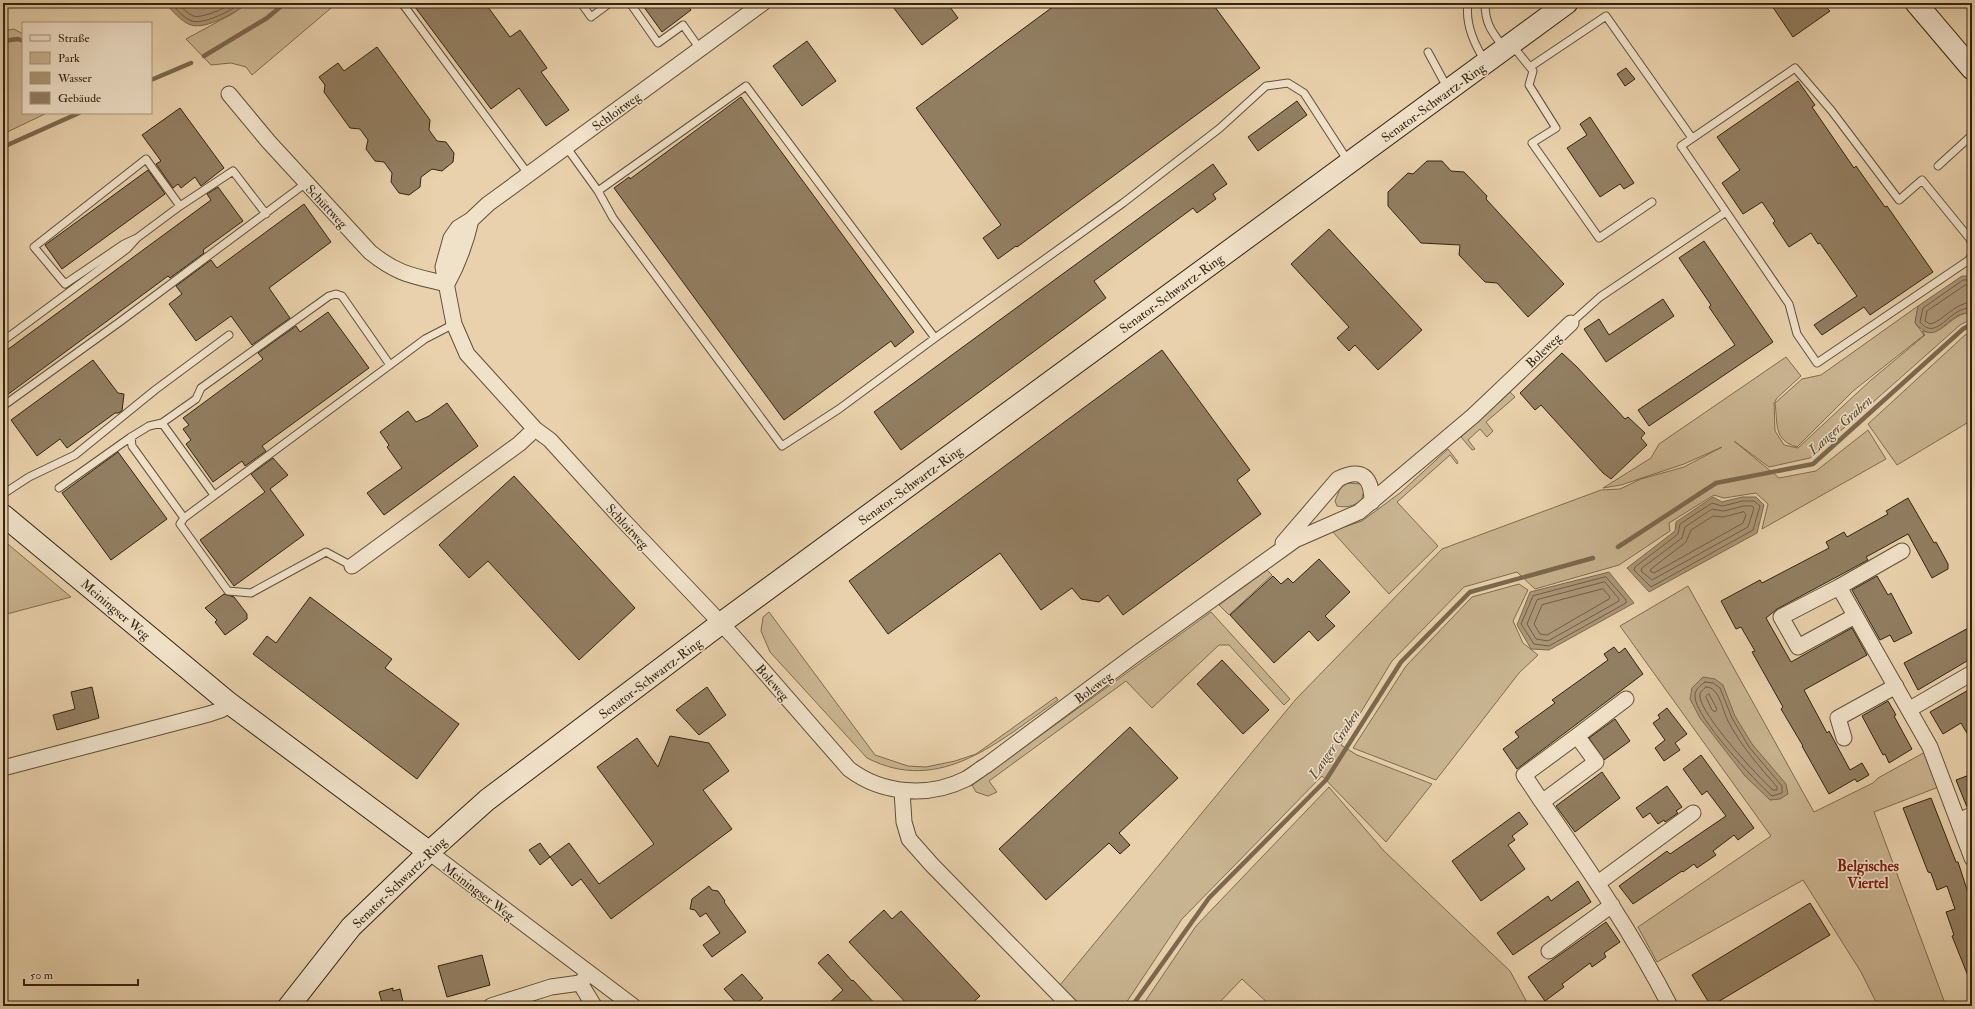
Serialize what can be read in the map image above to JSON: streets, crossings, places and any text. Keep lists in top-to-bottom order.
{
  "streets": {
    "main road": ["Senator-Schwartz-Ring", "Meiningser Weg"],
    "street": ["Schloitweg", "Schüttweg", "Boleweg"]
  },
  "crossings": [
    ["Senator-Schwartz-Ring", "Schloitweg"],
    ["Senator-Schwartz-Ring", "Boleweg"],
    ["Senator-Schwartz-Ring", "Meiningser Weg"],
    ["Schloitweg", "Schüttweg"],
    ["Schloitweg", "Boleweg"]
  ],
  "districts": ["Belgisches Viertel"],
  "water": ["Langer Graben"],
  "legend": [
    "Straße",
    "Park",
    "Wasser",
    "Gebäude"
  ],
  "scale_bar": "50 m"
}
